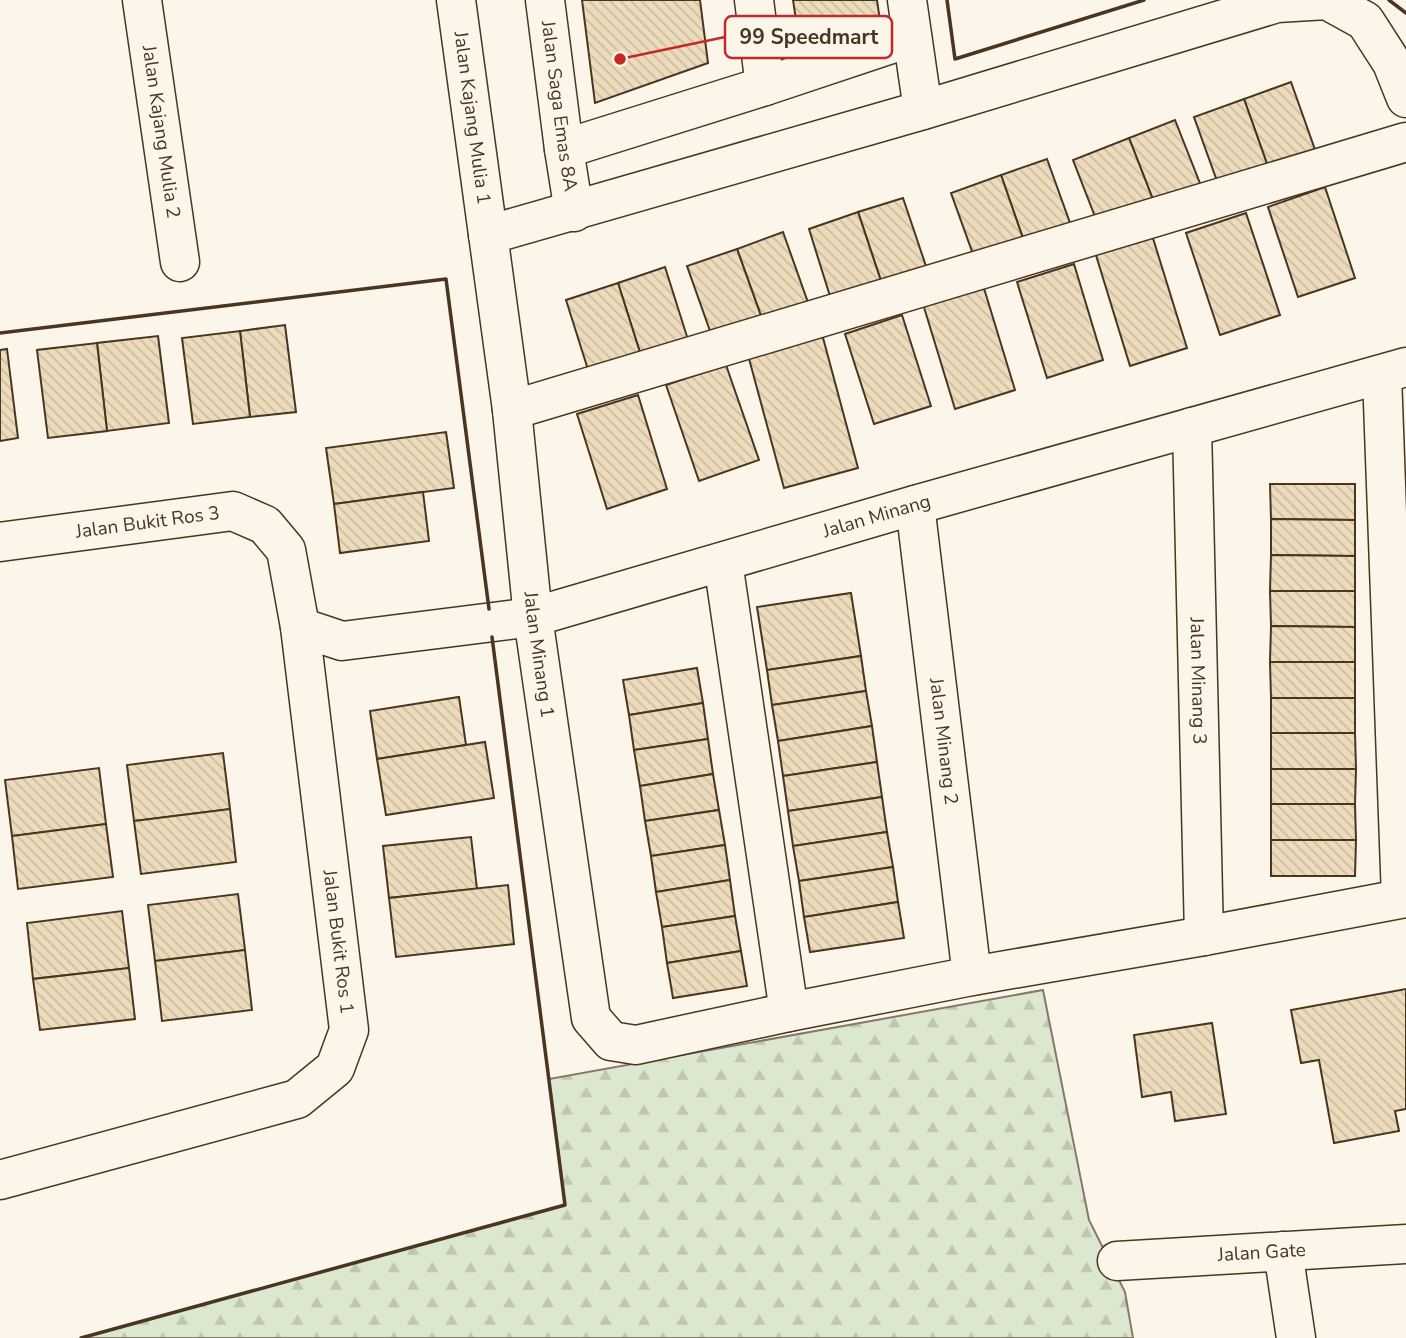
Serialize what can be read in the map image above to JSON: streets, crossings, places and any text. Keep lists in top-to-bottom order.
{
  "streets": {
    "street": [
      "Jalan Saga Emas 8A",
      "Jalan Kajang Mulia 1",
      "Jalan Kajang Mulia 2",
      "Jalan Minang",
      "Jalan Bukit Ros 3",
      "Jalan Minang 1",
      "Jalan Minang 3",
      "Jalan Minang 2",
      "Jalan Bukit Ros 1",
      "Jalan Gate"
    ]
  },
  "crossings": [
    ["Jalan Kajang Mulia 1", "Jalan Minang 1"],
    ["Jalan Minang", "Jalan Bukit Ros 3"],
    ["Jalan Minang", "Jalan Minang 1"],
    ["Jalan Minang", "Jalan Minang 3"],
    ["Jalan Minang", "Jalan Minang 2"],
    ["Jalan Minang", "Jalan Bukit Ros 1"],
    ["Jalan Bukit Ros 3", "Jalan Bukit Ros 1"]
  ],
  "places": ["99 Speedmart"]
}
